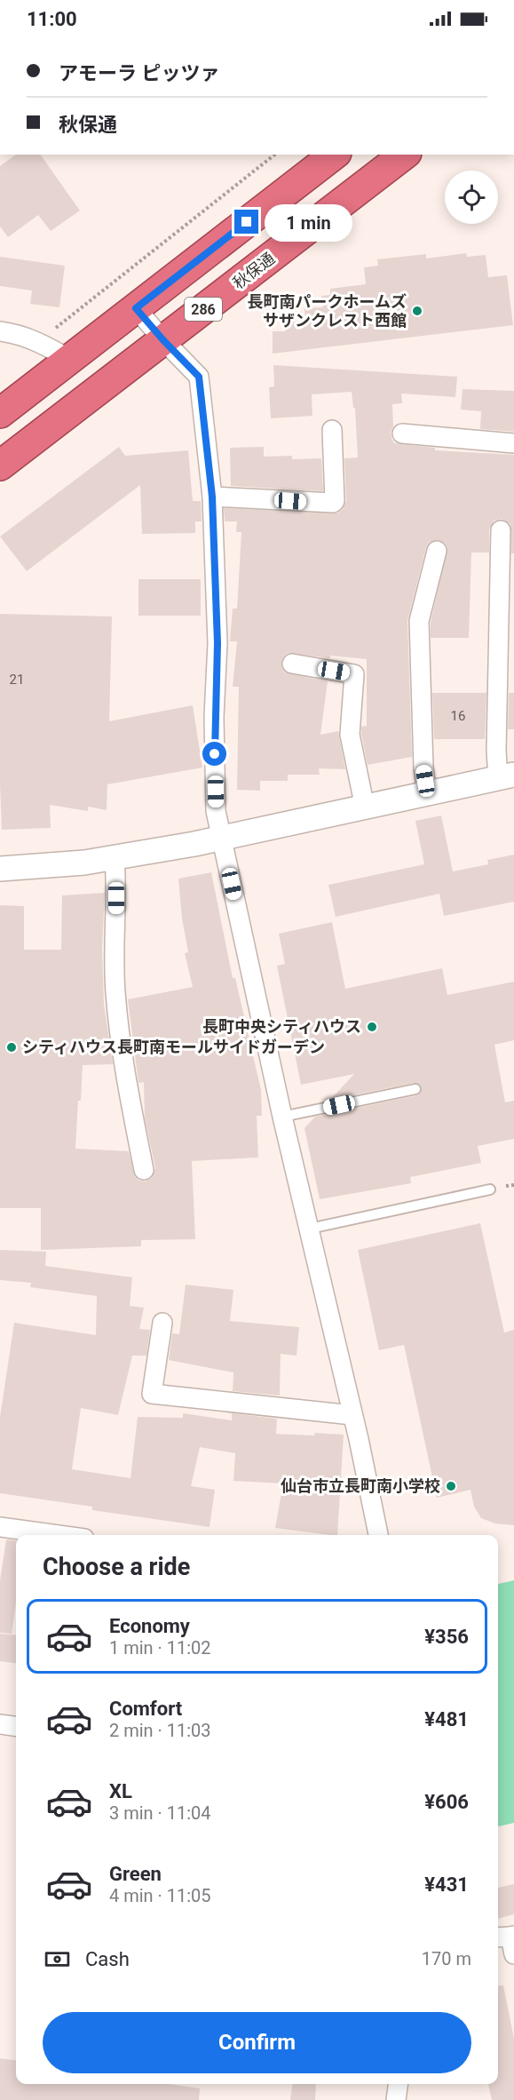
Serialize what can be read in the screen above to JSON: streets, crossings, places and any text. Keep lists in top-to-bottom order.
{
  "streets": {
    "highway": ["秋保通", "286"]
  },
  "places": [
    "長町南パークホームズ サザンクレスト西館",
    "長町中央シティハウス",
    "シティハウス長町南モールサイドガーデン",
    "仙台市立長町南小学校"
  ],
  "house_numbers": ["21", "16"],
  "page": {
    "status": "11:00",
    "banner": ["アモーラ ピッツァ", "秋保通"],
    "bubble": "1 min",
    "heading": "Choose a ride",
    "list": [
      {
        "name": "Economy",
        "note": "1 min · 11:02",
        "value": "¥356"
      },
      {
        "name": "Comfort",
        "note": "2 min · 11:03",
        "value": "¥481"
      },
      {
        "name": "XL",
        "note": "3 min · 11:04",
        "value": "¥606"
      },
      {
        "name": "Green",
        "note": "4 min · 11:05",
        "value": "¥431"
      }
    ],
    "pay": ["Cash", "170 m"],
    "buttons": "Confirm"
  }
}
